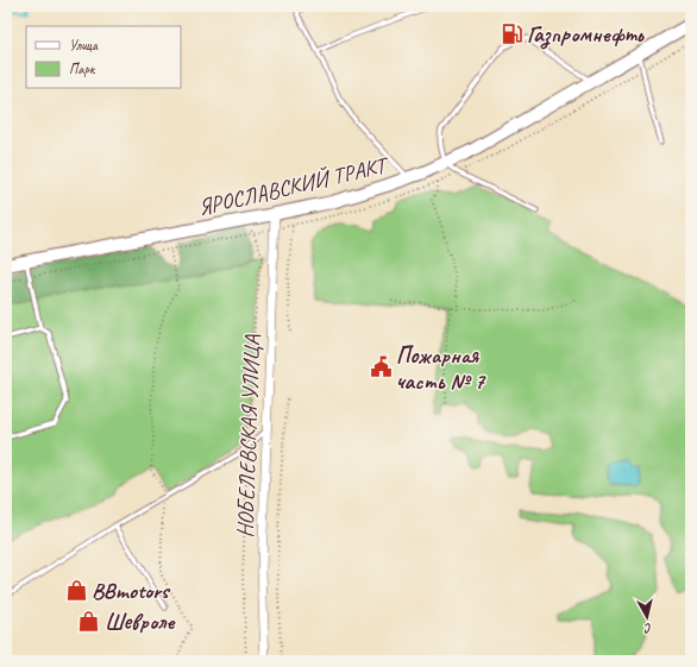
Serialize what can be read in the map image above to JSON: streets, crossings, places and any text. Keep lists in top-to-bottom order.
{
  "streets": {
    "street": ["ЯРОСЛАВСКИЙ ТРАКТ", "НОБЕЛЕВСКАЯ УЛИЦА"]
  },
  "crossings": [
    ["ЯРОСЛАВСКИЙ ТРАКТ", "НОБЕЛЕВСКАЯ УЛИЦА"]
  ],
  "places": {
    "fuel station": ["Газпромнефть"],
    "public building": ["Пожарная часть № 7"],
    "shop": ["BBmotors", "Шевроле"]
  },
  "legend": ["Улица", "Парк"],
  "north": "bottom"
}
